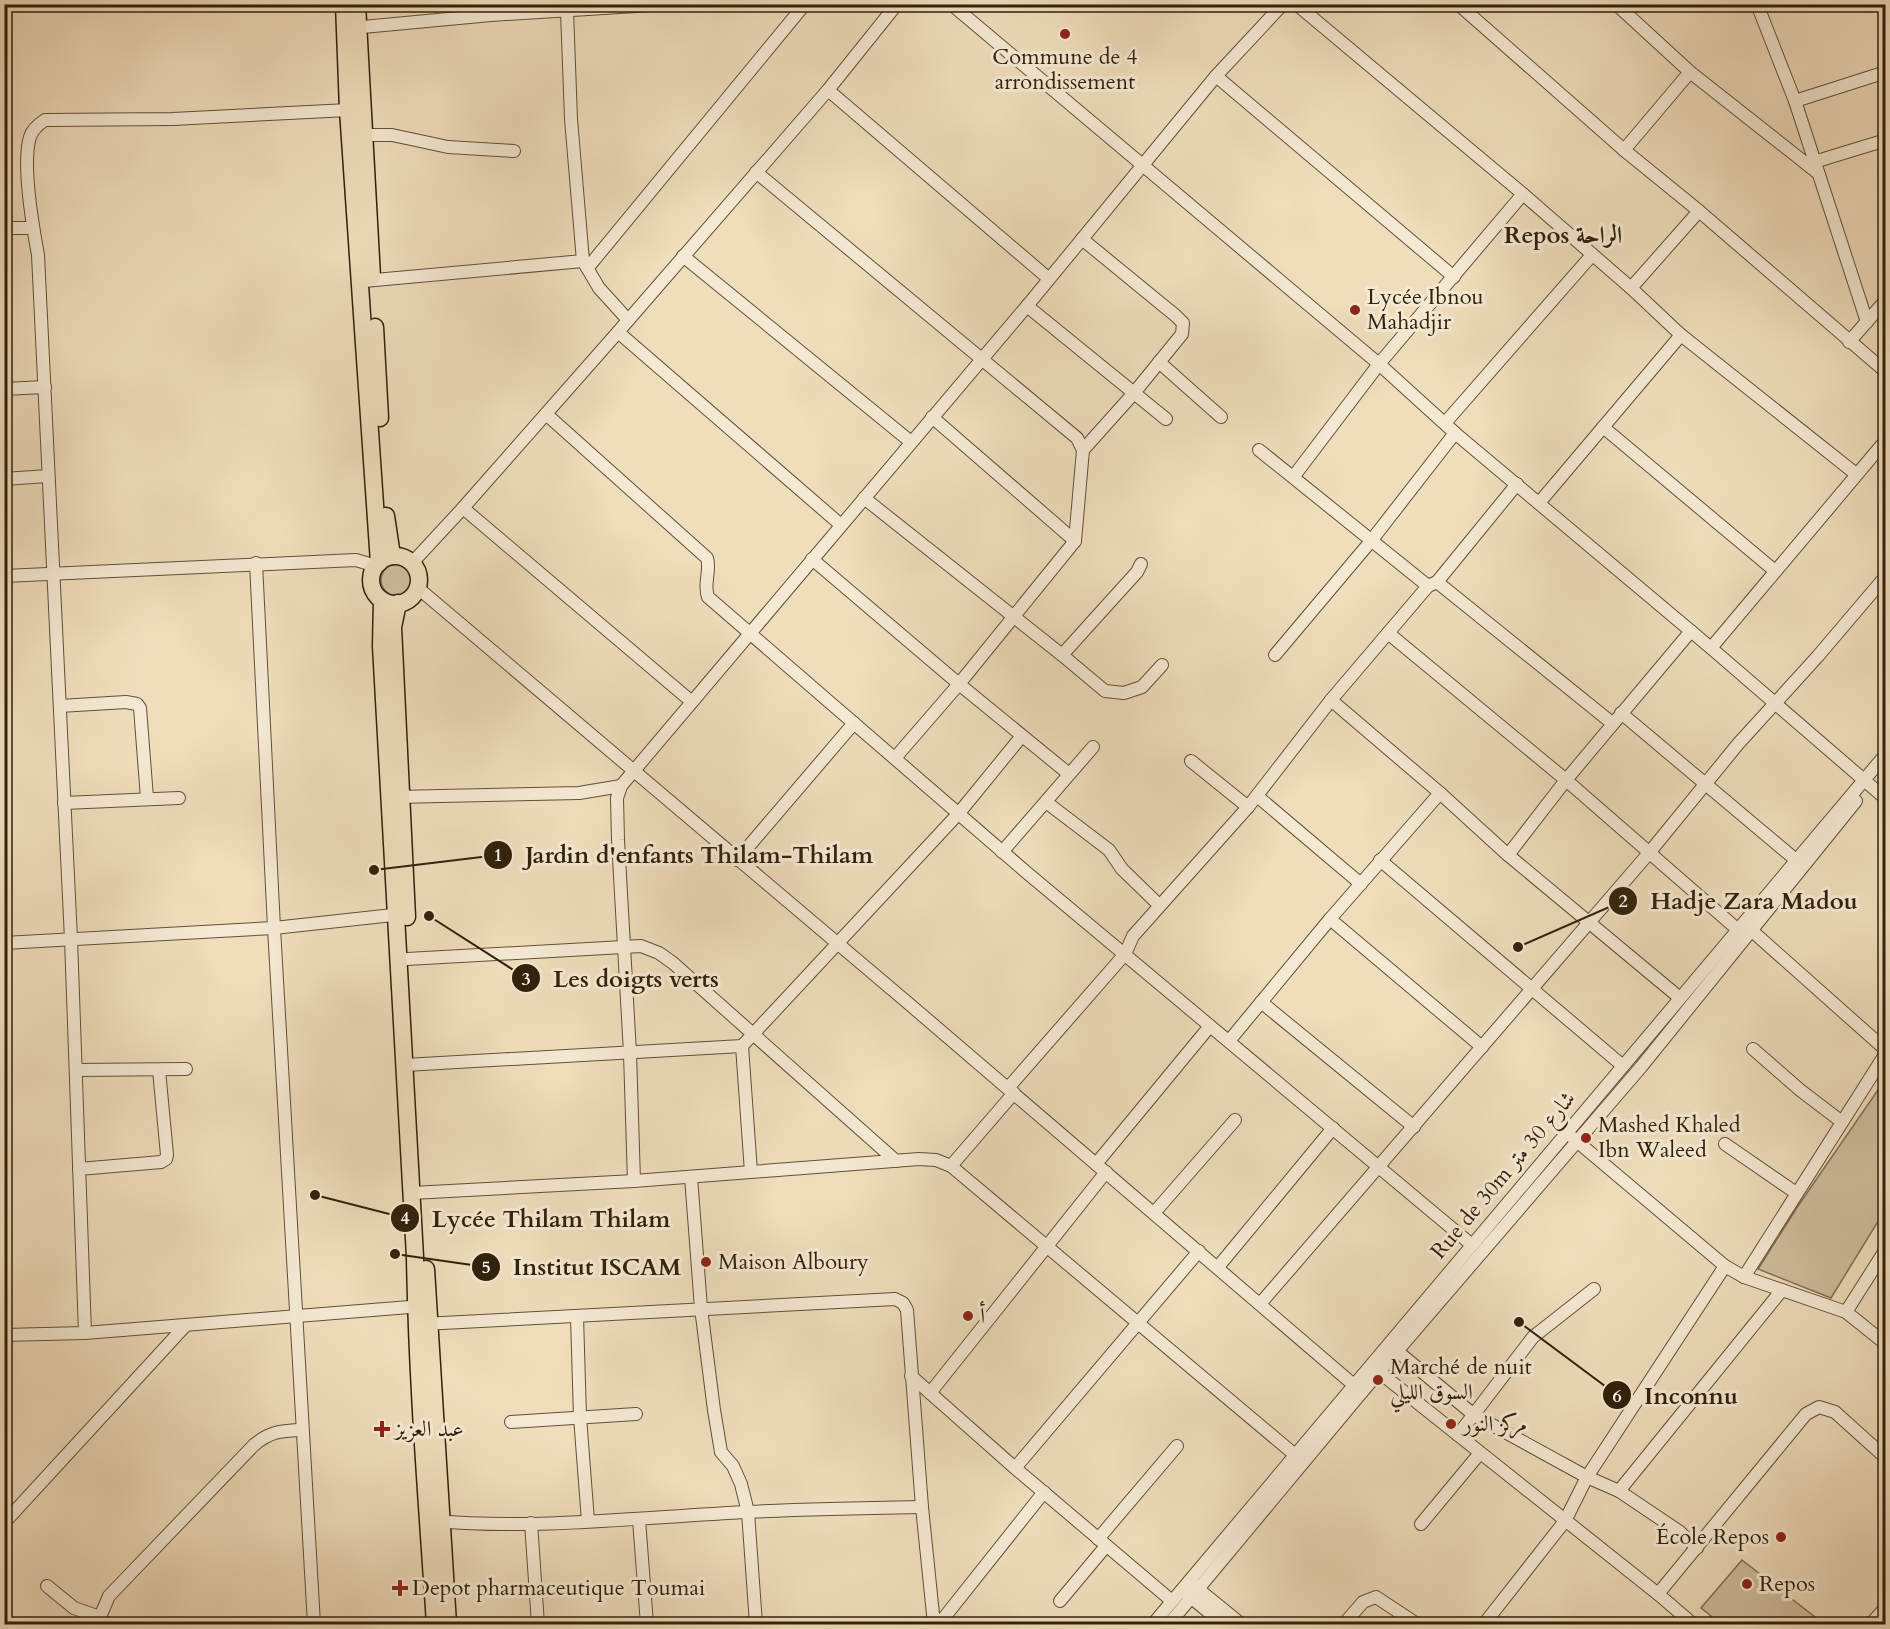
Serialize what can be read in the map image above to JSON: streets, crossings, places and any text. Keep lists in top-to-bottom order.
{
  "streets": {
    "street": ["Rue de 30m شارع 30 متر"]
  },
  "districts": ["Repos الراحة"],
  "places": {
    "other": [
      "Commune de 4 arrondissement",
      "Lycée Ibnou Mahadjir",
      "Jardin d'enfants Thilam-Thilam",
      "Les doigts verts",
      "Hadje Zara Madou",
      "Mashed Khaled Ibn Waleed",
      "Lycée Thilam Thilam",
      "Institut ISCAM",
      "Maison Alboury",
      "أ",
      "Inconnu",
      "Marché de nuit السوق الليلي",
      "مركز النور",
      "École Repos",
      "Repos"
    ],
    "health": ["عبد العزيز", "Depot pharmaceutique Toumai"]
  }
}
